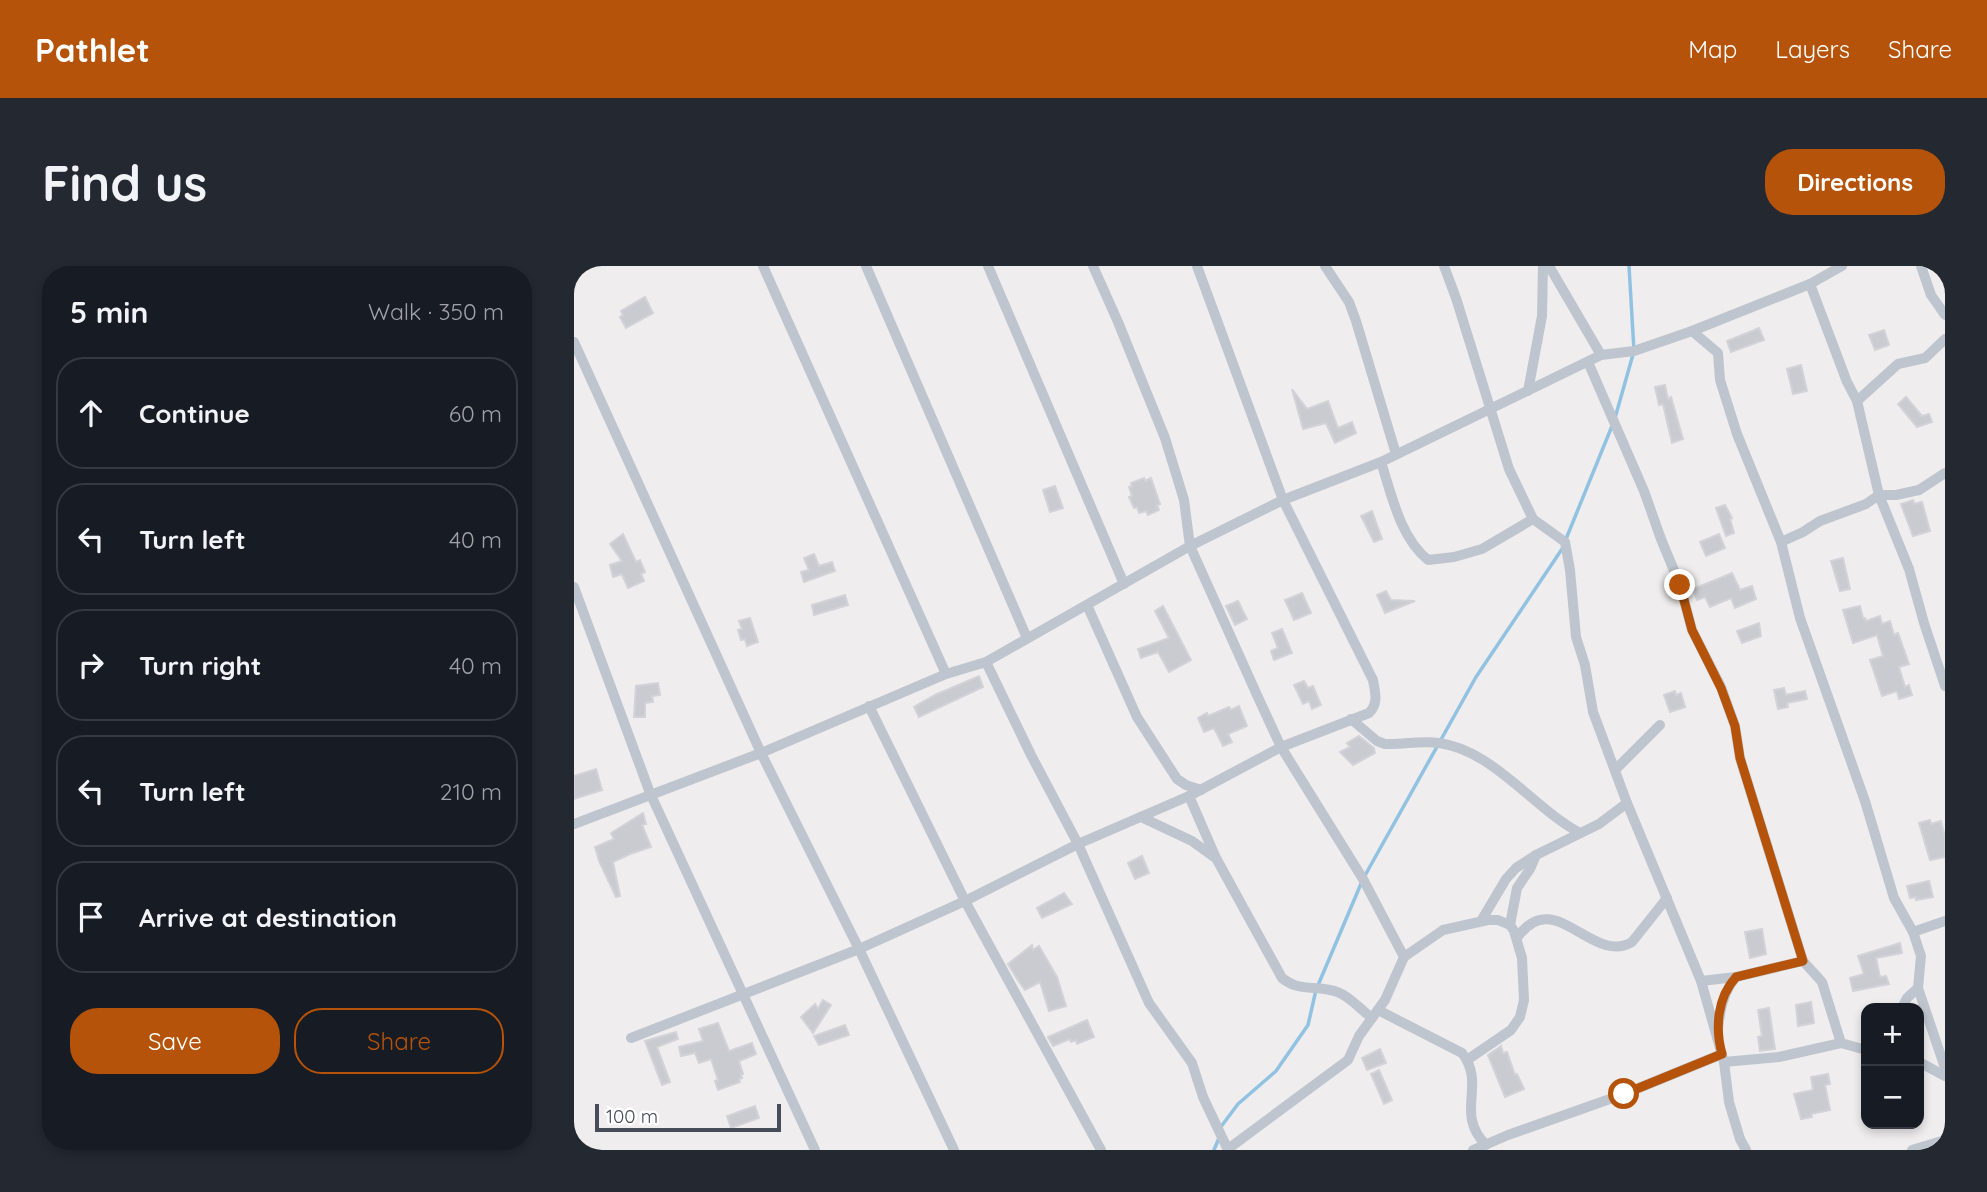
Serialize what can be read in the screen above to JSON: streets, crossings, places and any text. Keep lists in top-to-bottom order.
{
  "scale_bar": "100 m",
  "page": {
    "header": "Pathlet",
    "nav": ["Map", "Layers", "Share"],
    "buttons": [
      "Directions",
      ["Save", "Share"]
    ],
    "title": "Find us",
    "heading": ["5 min", "Walk · 350 m"],
    "list": [
      ["Continue", "60 m"],
      ["Turn left", "40 m"],
      ["Turn right", "40 m"],
      ["Turn left", "210 m"],
      "Arrive at destination"
    ],
    "map_buttons": ["+", "−"],
    "scale": "100 m"
  }
}
